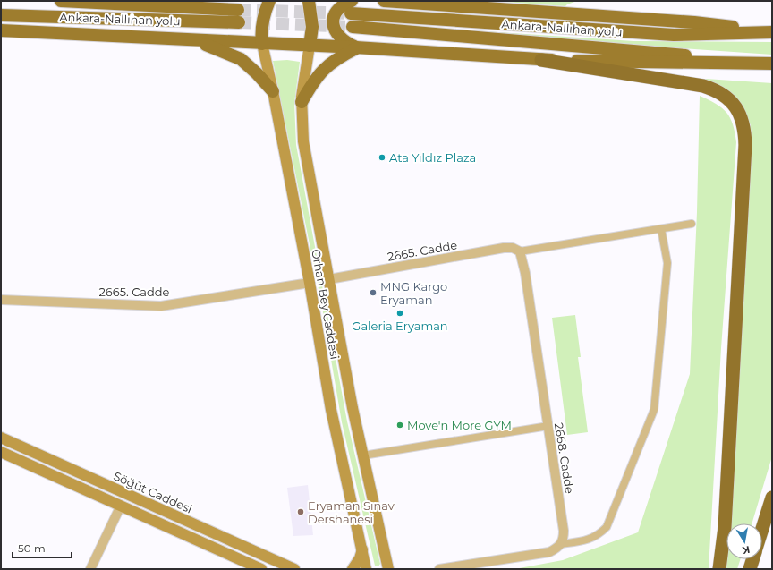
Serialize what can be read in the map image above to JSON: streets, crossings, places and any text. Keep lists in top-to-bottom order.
{
  "streets": {
    "highway": ["Ankara-Nallıhan yolu"],
    "main road": ["Orhan Bey Caddesi", "Söğüt Caddesi"],
    "street": ["2665. Cadde", "2668. Cadde"]
  },
  "crossings": [
    ["2665. Cadde", "Orhan Bey Caddesi"],
    ["2665. Cadde", "2668. Cadde"]
  ],
  "places": [
    "Ata Yıldız Plaza",
    "MNG Kargo Eryaman",
    "Galeria Eryaman",
    "Move'n More GYM",
    "Eryaman Sınav Dershanesi"
  ],
  "scale_bar": "50 m",
  "north": "bottom"
}
